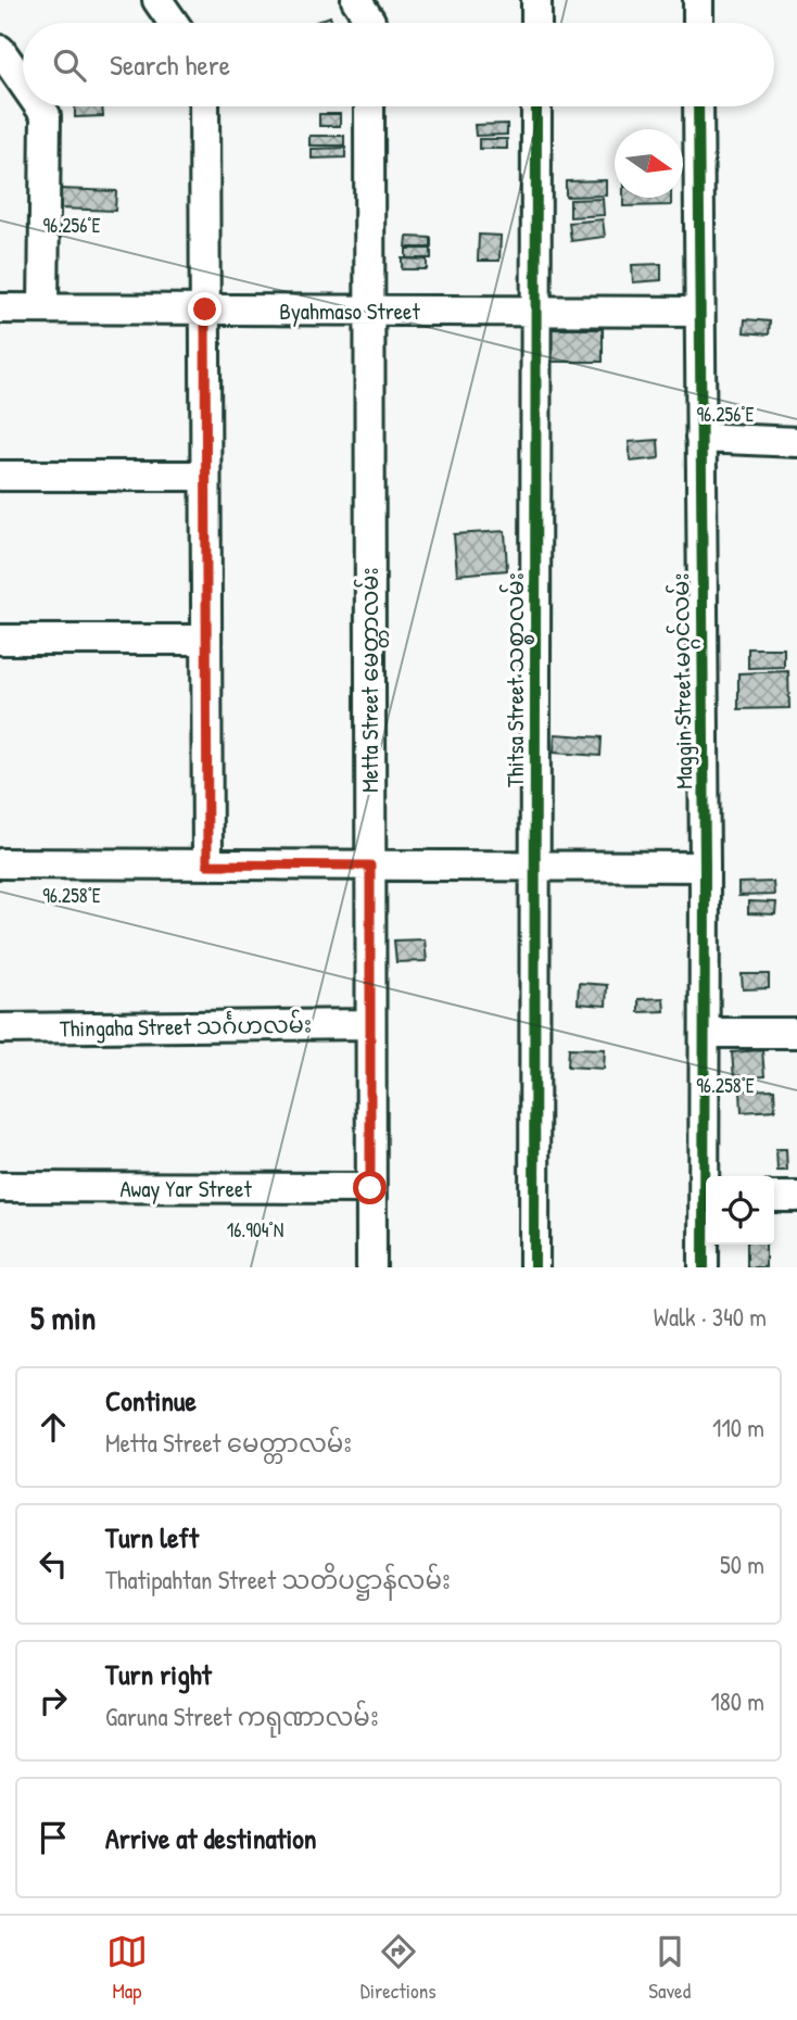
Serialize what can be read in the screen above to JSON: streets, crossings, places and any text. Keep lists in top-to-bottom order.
{
  "streets": {
    "street": [
      "Byahmaso Street",
      "Metta Street မေတ္တာလမ်း",
      "Thitsa Street သစ္စာလမ်း",
      "Maggin Street မဂ္ဂင်လမ်း",
      "Thingaha Street သင်္ဂဟလမ်း",
      "Away Yar Street"
    ]
  },
  "crossings": [
    ["Byahmaso Street", "Metta Street မေတ္တာလမ်း"],
    ["Byahmaso Street", "Thitsa Street သစ္စာလမ်း"],
    ["Byahmaso Street", "Maggin Street မဂ္ဂင်လမ်း"],
    ["Metta Street မေတ္တာလမ်း", "Thingaha Street သင်္ဂဟလမ်း"],
    ["Metta Street မေတ္တာလမ်း", "Away Yar Street"]
  ],
  "north": "right",
  "page": {
    "search": "Search here",
    "heading": ["5 min", "Walk · 340 m"],
    "list": [
      ["Continue", "Metta Street မေတ္တာလမ်း", "110 m"],
      ["Turn left", "Thatipahtan Street သတိပဋ္ဌာန်လမ်း", "50 m"],
      ["Turn right", "Garuna Street ကရုဏာလမ်း", "180 m"],
      "Arrive at destination"
    ],
    "nav": ["Map", "Directions", "Saved"]
  },
  "coordinates": ["96.256°E", "96.258°E", "16.904°N"]
}
